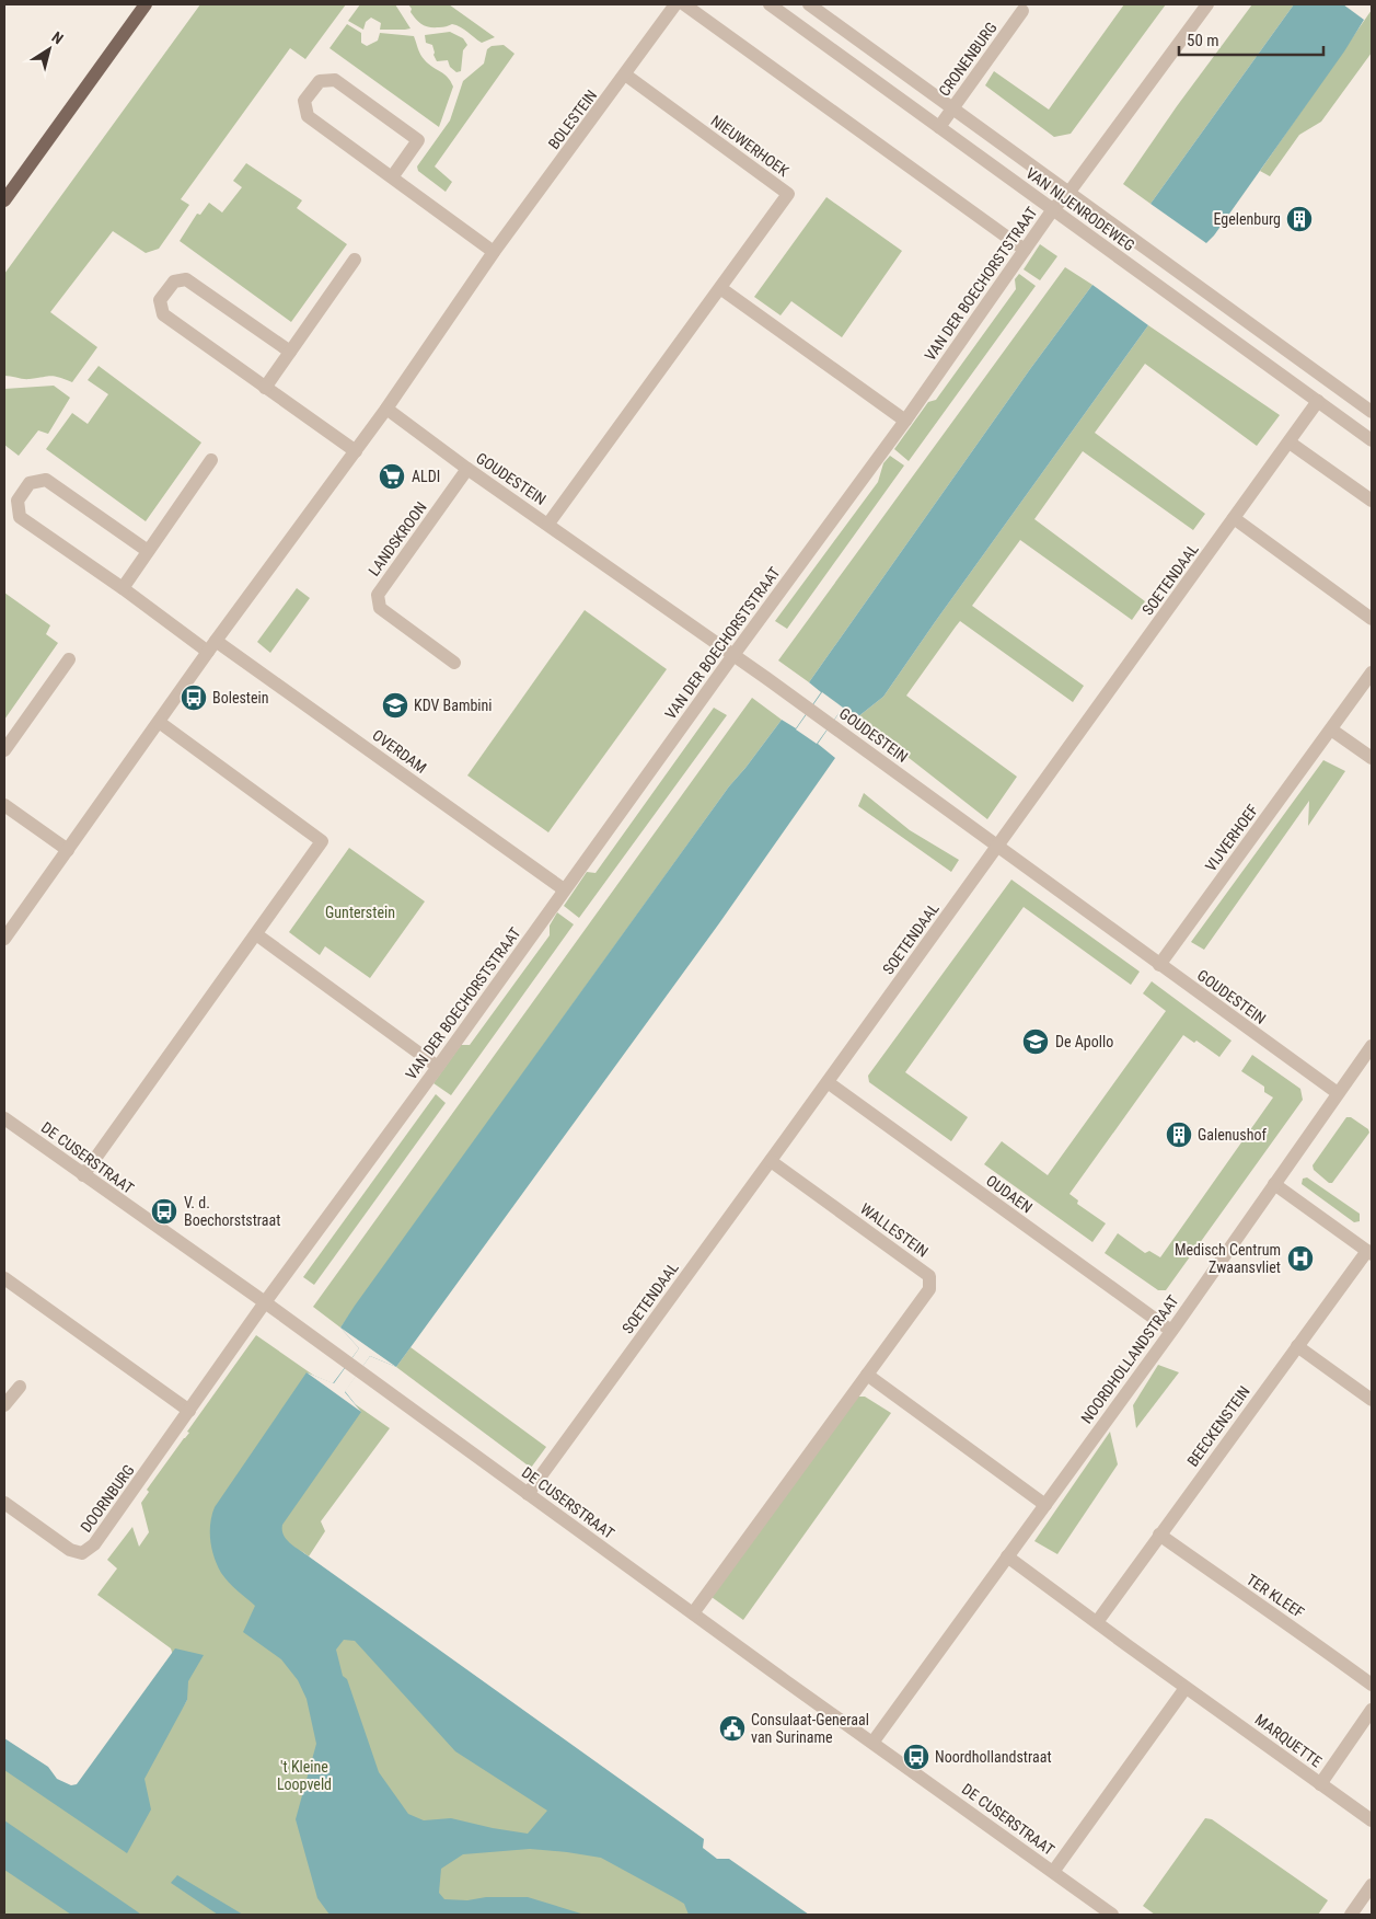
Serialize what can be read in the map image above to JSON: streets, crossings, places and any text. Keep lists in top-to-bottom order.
{
  "streets": {
    "street": [
      "CRONENBURG",
      "BOLESTEIN",
      "NIEUWERHOEK",
      "VAN NIJENRODEWEG",
      "VAN DER BOECHORSTSTRAAT",
      "GOUDESTEIN",
      "LANDSKROON",
      "SOETENDAAL",
      "OVERDAM",
      "VIJVERHOEF",
      "DE CUSERSTRAAT",
      "OUDAEN",
      "WALLESTEIN",
      "NOORDHOLLANDSTRAAT",
      "BEECKENSTEIN",
      "DOORNBURG",
      "TER KLEEF",
      "MARQUETTE"
    ]
  },
  "crossings": [
    ["CRONENBURG", "VAN NIJENRODEWEG"],
    ["BOLESTEIN", "NIEUWERHOEK"],
    ["BOLESTEIN", "GOUDESTEIN"],
    ["BOLESTEIN", "OVERDAM"],
    ["NIEUWERHOEK", "GOUDESTEIN"],
    ["VAN NIJENRODEWEG", "VAN DER BOECHORSTSTRAAT"],
    ["VAN NIJENRODEWEG", "SOETENDAAL"],
    ["VAN DER BOECHORSTSTRAAT", "GOUDESTEIN"],
    ["VAN DER BOECHORSTSTRAAT", "OVERDAM"],
    ["VAN DER BOECHORSTSTRAAT", "DE CUSERSTRAAT"],
    ["VAN DER BOECHORSTSTRAAT", "DOORNBURG"],
    ["GOUDESTEIN", "LANDSKROON"],
    ["GOUDESTEIN", "SOETENDAAL"],
    ["GOUDESTEIN", "VIJVERHOEF"],
    ["GOUDESTEIN", "NOORDHOLLANDSTRAAT"],
    ["SOETENDAAL", "DE CUSERSTRAAT"],
    ["SOETENDAAL", "OUDAEN"],
    ["SOETENDAAL", "WALLESTEIN"],
    ["DE CUSERSTRAAT", "WALLESTEIN"],
    ["DE CUSERSTRAAT", "NOORDHOLLANDSTRAAT"],
    ["DE CUSERSTRAAT", "DOORNBURG"],
    ["OUDAEN", "NOORDHOLLANDSTRAAT"],
    ["NOORDHOLLANDSTRAAT", "MARQUETTE"],
    ["BEECKENSTEIN", "TER KLEEF"],
    ["BEECKENSTEIN", "MARQUETTE"]
  ],
  "parks": ["Gunterstein", "'t Kleine Loopveld"],
  "places": {
    "building": ["Egelenburg", "Galenushof"],
    "supermarket": ["ALDI"],
    "bus stop": ["Bolestein", "V. d. Boechorststraat", "Noordhollandstraat"],
    "school or university": ["KDV Bambini", "De Apollo"],
    "hospital": ["Medisch Centrum Zwaansvliet"],
    "public building": ["Consulaat-Generaal van Suriname"]
  },
  "scale_bar": "50 m",
  "north": "top right"
}
